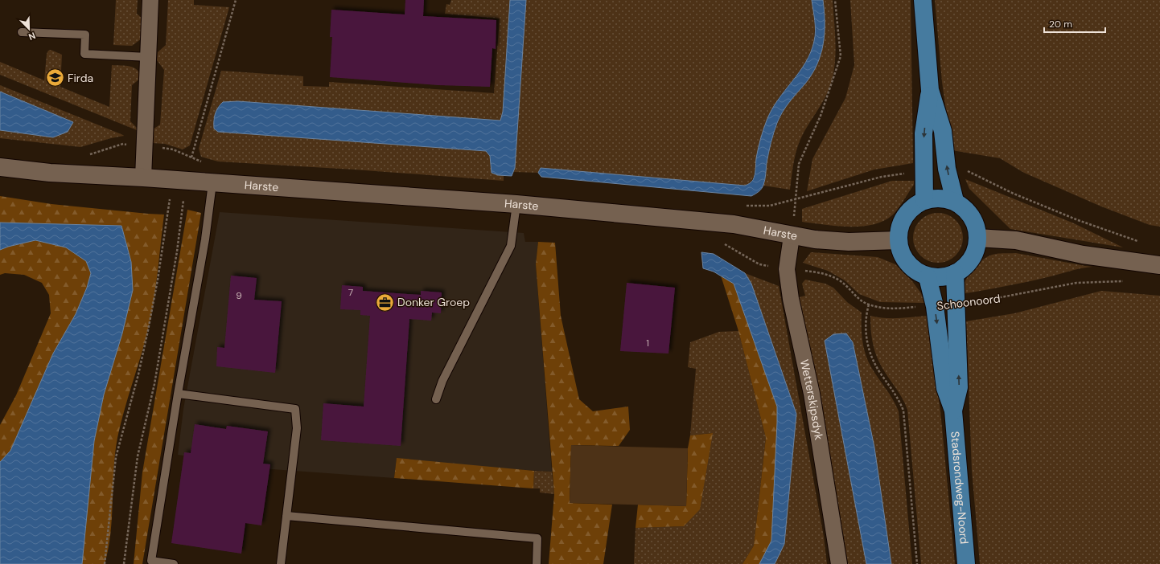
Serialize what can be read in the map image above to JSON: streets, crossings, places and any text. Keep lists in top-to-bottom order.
{
  "streets": {
    "main road": ["Stadsrondweg-Noord"],
    "street": ["Harste", "Wetterskipsdyk"],
    "path": ["Schoonoord"]
  },
  "crossings": [
    ["Harste", "Wetterskipsdyk"],
    ["Harste", "Stadsrondweg-Noord"],
    ["Schoonoord", "Wetterskipsdyk"],
    ["Schoonoord", "Stadsrondweg-Noord"]
  ],
  "places": {
    "school or university": ["Firda"],
    "office": ["Donker Groep"]
  },
  "house_numbers": ["7", "9", "1"],
  "scale_bar": "20 m",
  "north": "bottom right"
}
